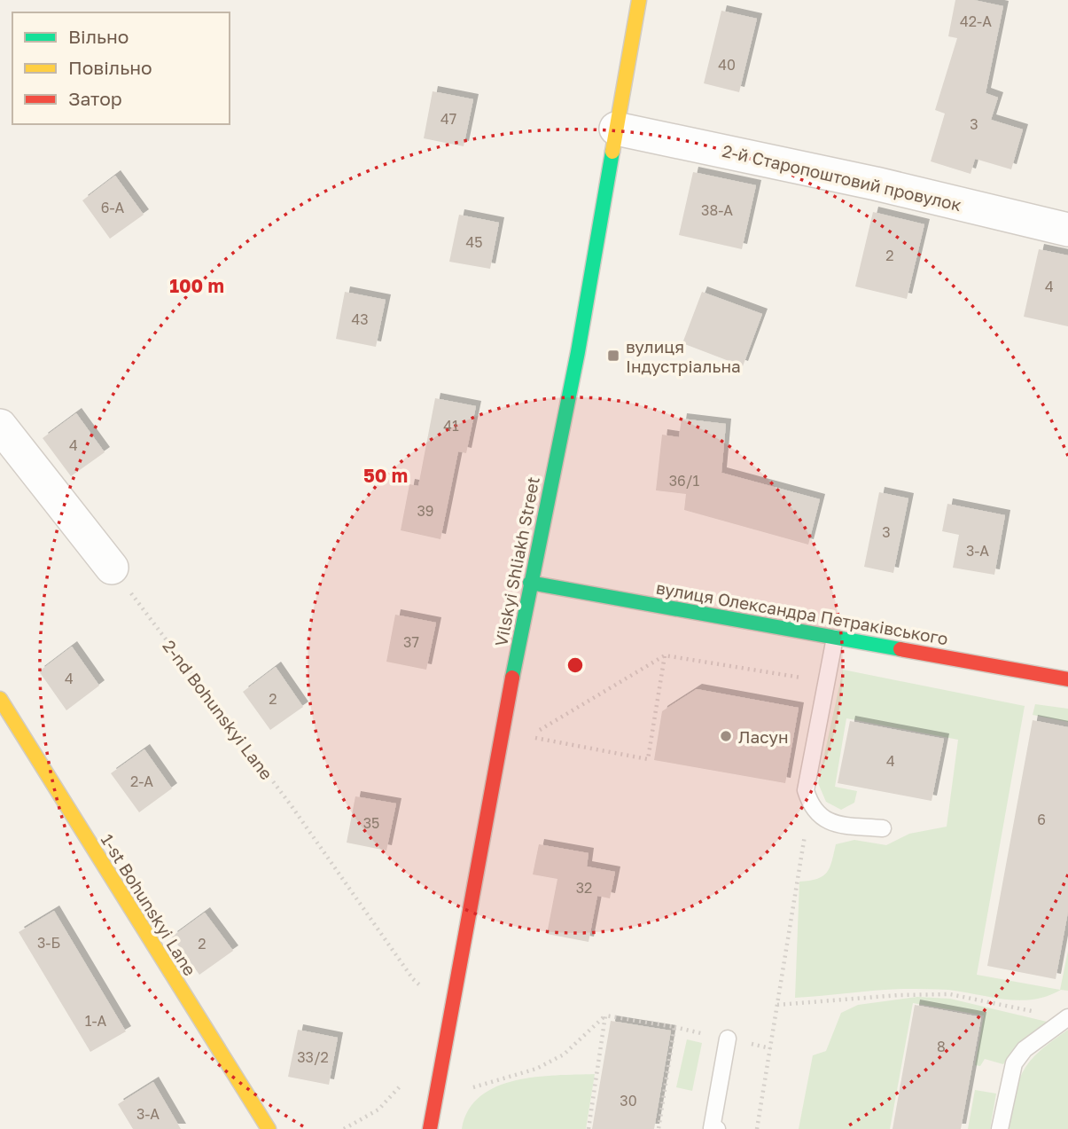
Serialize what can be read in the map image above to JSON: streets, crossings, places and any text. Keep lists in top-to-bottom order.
{
  "streets": {
    "street": [
      "2-й Старопоштовий провулок",
      "Vilskyi Shliakh Street",
      "вулиця Олександра Петраківського",
      "1-st Bohunskyi Lane"
    ],
    "path": ["2-nd Bohunskyi Lane"]
  },
  "crossings": [
    ["2-й Старопоштовий провулок", "Vilskyi Shliakh Street"],
    ["Vilskyi Shliakh Street", "вулиця Олександра Петраківського"]
  ],
  "places": {
    "transit": ["вулиця Індустріальна"],
    "other": ["Ласун"]
  },
  "house_numbers": [
    "42-А",
    "40",
    "47",
    "3",
    "6-А",
    "38-А",
    "45",
    "2",
    "4",
    "43",
    "41",
    "4",
    "36/1",
    "39",
    "3",
    "3-А",
    "37",
    "4",
    "2",
    "4",
    "2-А",
    "6",
    "35",
    "32",
    "3-Б",
    "2",
    "1-А",
    "8",
    "33/2",
    "30",
    "3-А"
  ],
  "legend": ["Вільно", "Повільно", "Затор"],
  "rings": ["100 m", "50 m"]
}
